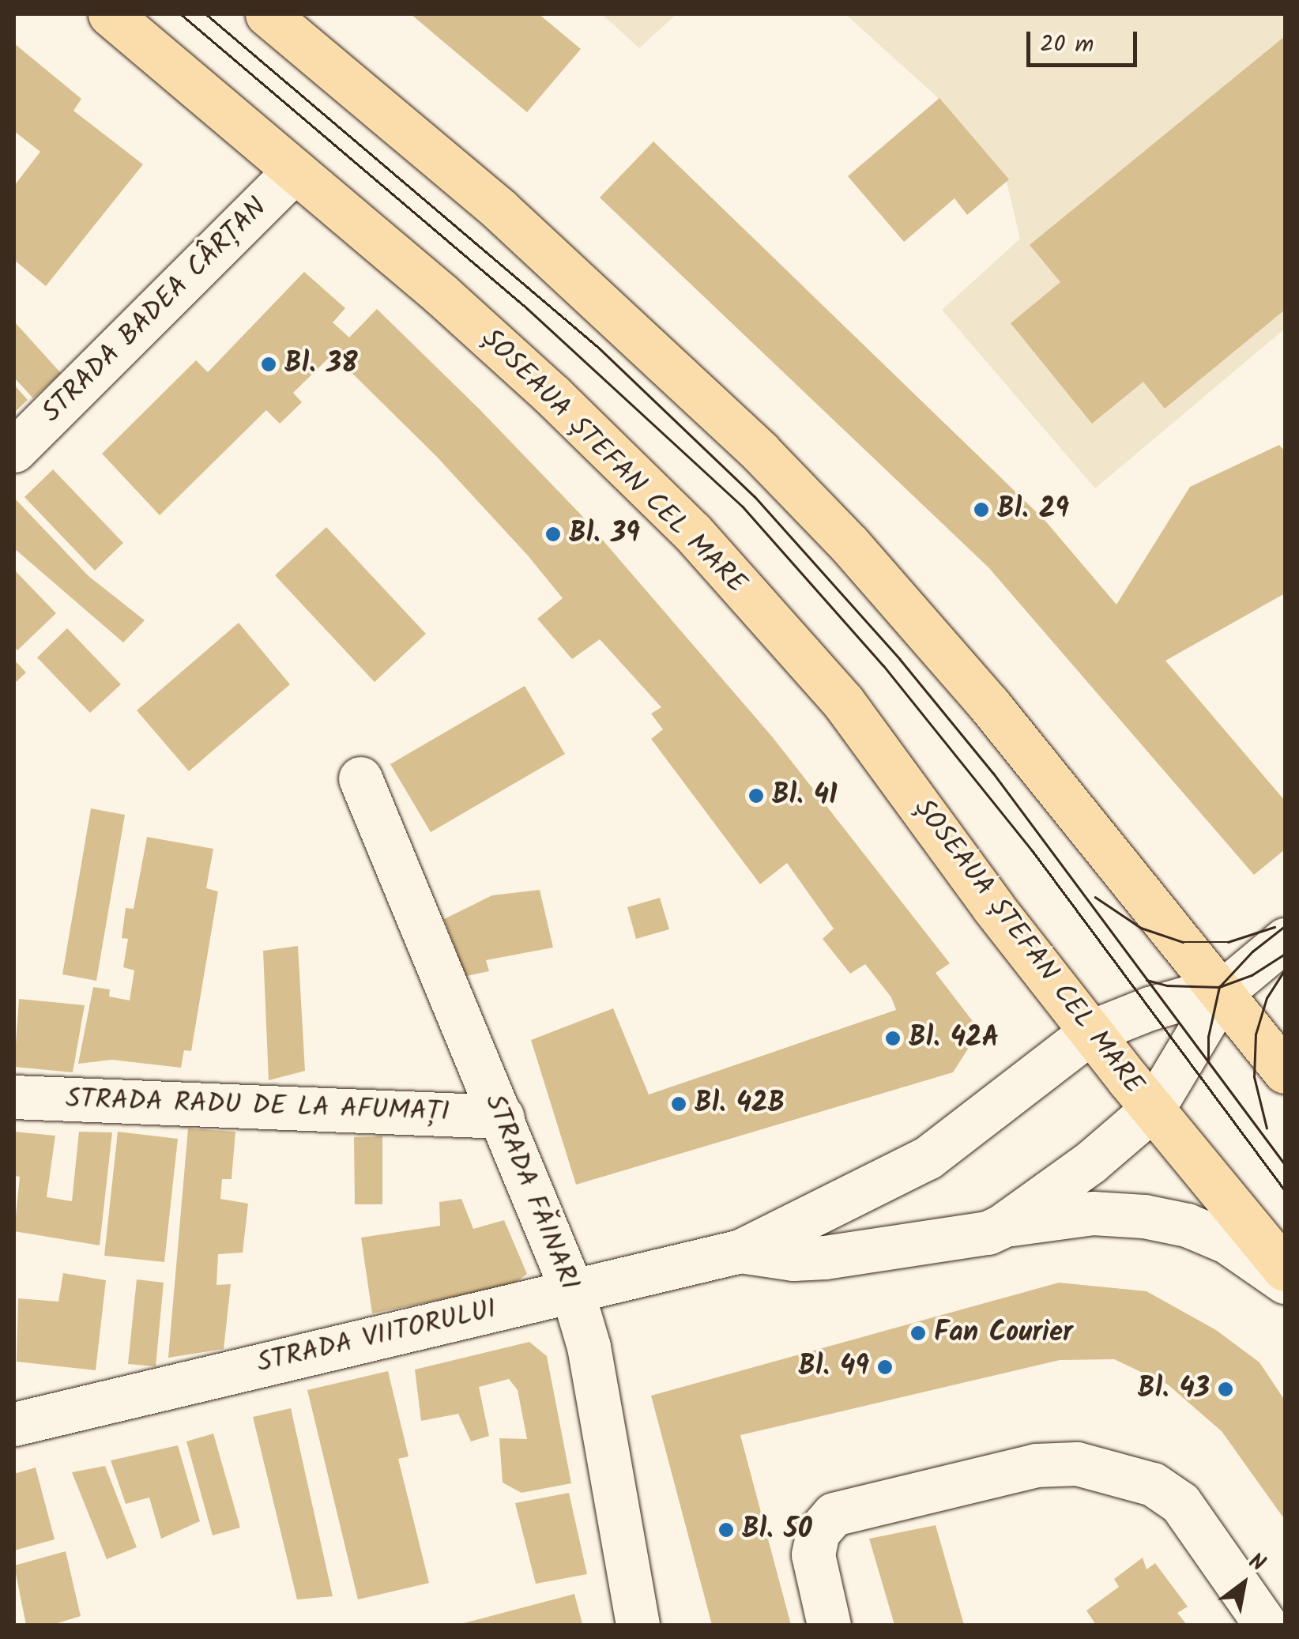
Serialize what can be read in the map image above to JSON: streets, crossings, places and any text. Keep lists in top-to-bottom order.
{
  "streets": {
    "main road": ["ȘOSEAUA ȘTEFAN CEL MARE"],
    "street": [
      "STRADA BADEA CÂRȚAN",
      "STRADA RADU DE LA AFUMAȚI",
      "STRADA FĂINARI",
      "STRADA VIITORULUI"
    ]
  },
  "crossings": [
    ["STRADA BADEA CÂRȚAN", "ȘOSEAUA ȘTEFAN CEL MARE"],
    ["ȘOSEAUA ȘTEFAN CEL MARE", "STRADA VIITORULUI"],
    ["STRADA RADU DE LA AFUMAȚI", "STRADA FĂINARI"],
    ["STRADA FĂINARI", "STRADA VIITORULUI"]
  ],
  "places": [
    "Bl. 38",
    "Bl. 29",
    "Bl. 39",
    "Bl. 41",
    "Bl. 42A",
    "Bl. 42B",
    "Fan Courier",
    "Bl. 49",
    "Bl. 43",
    "Bl. 50"
  ],
  "scale_bar": "20 m",
  "north": "top right"
}
